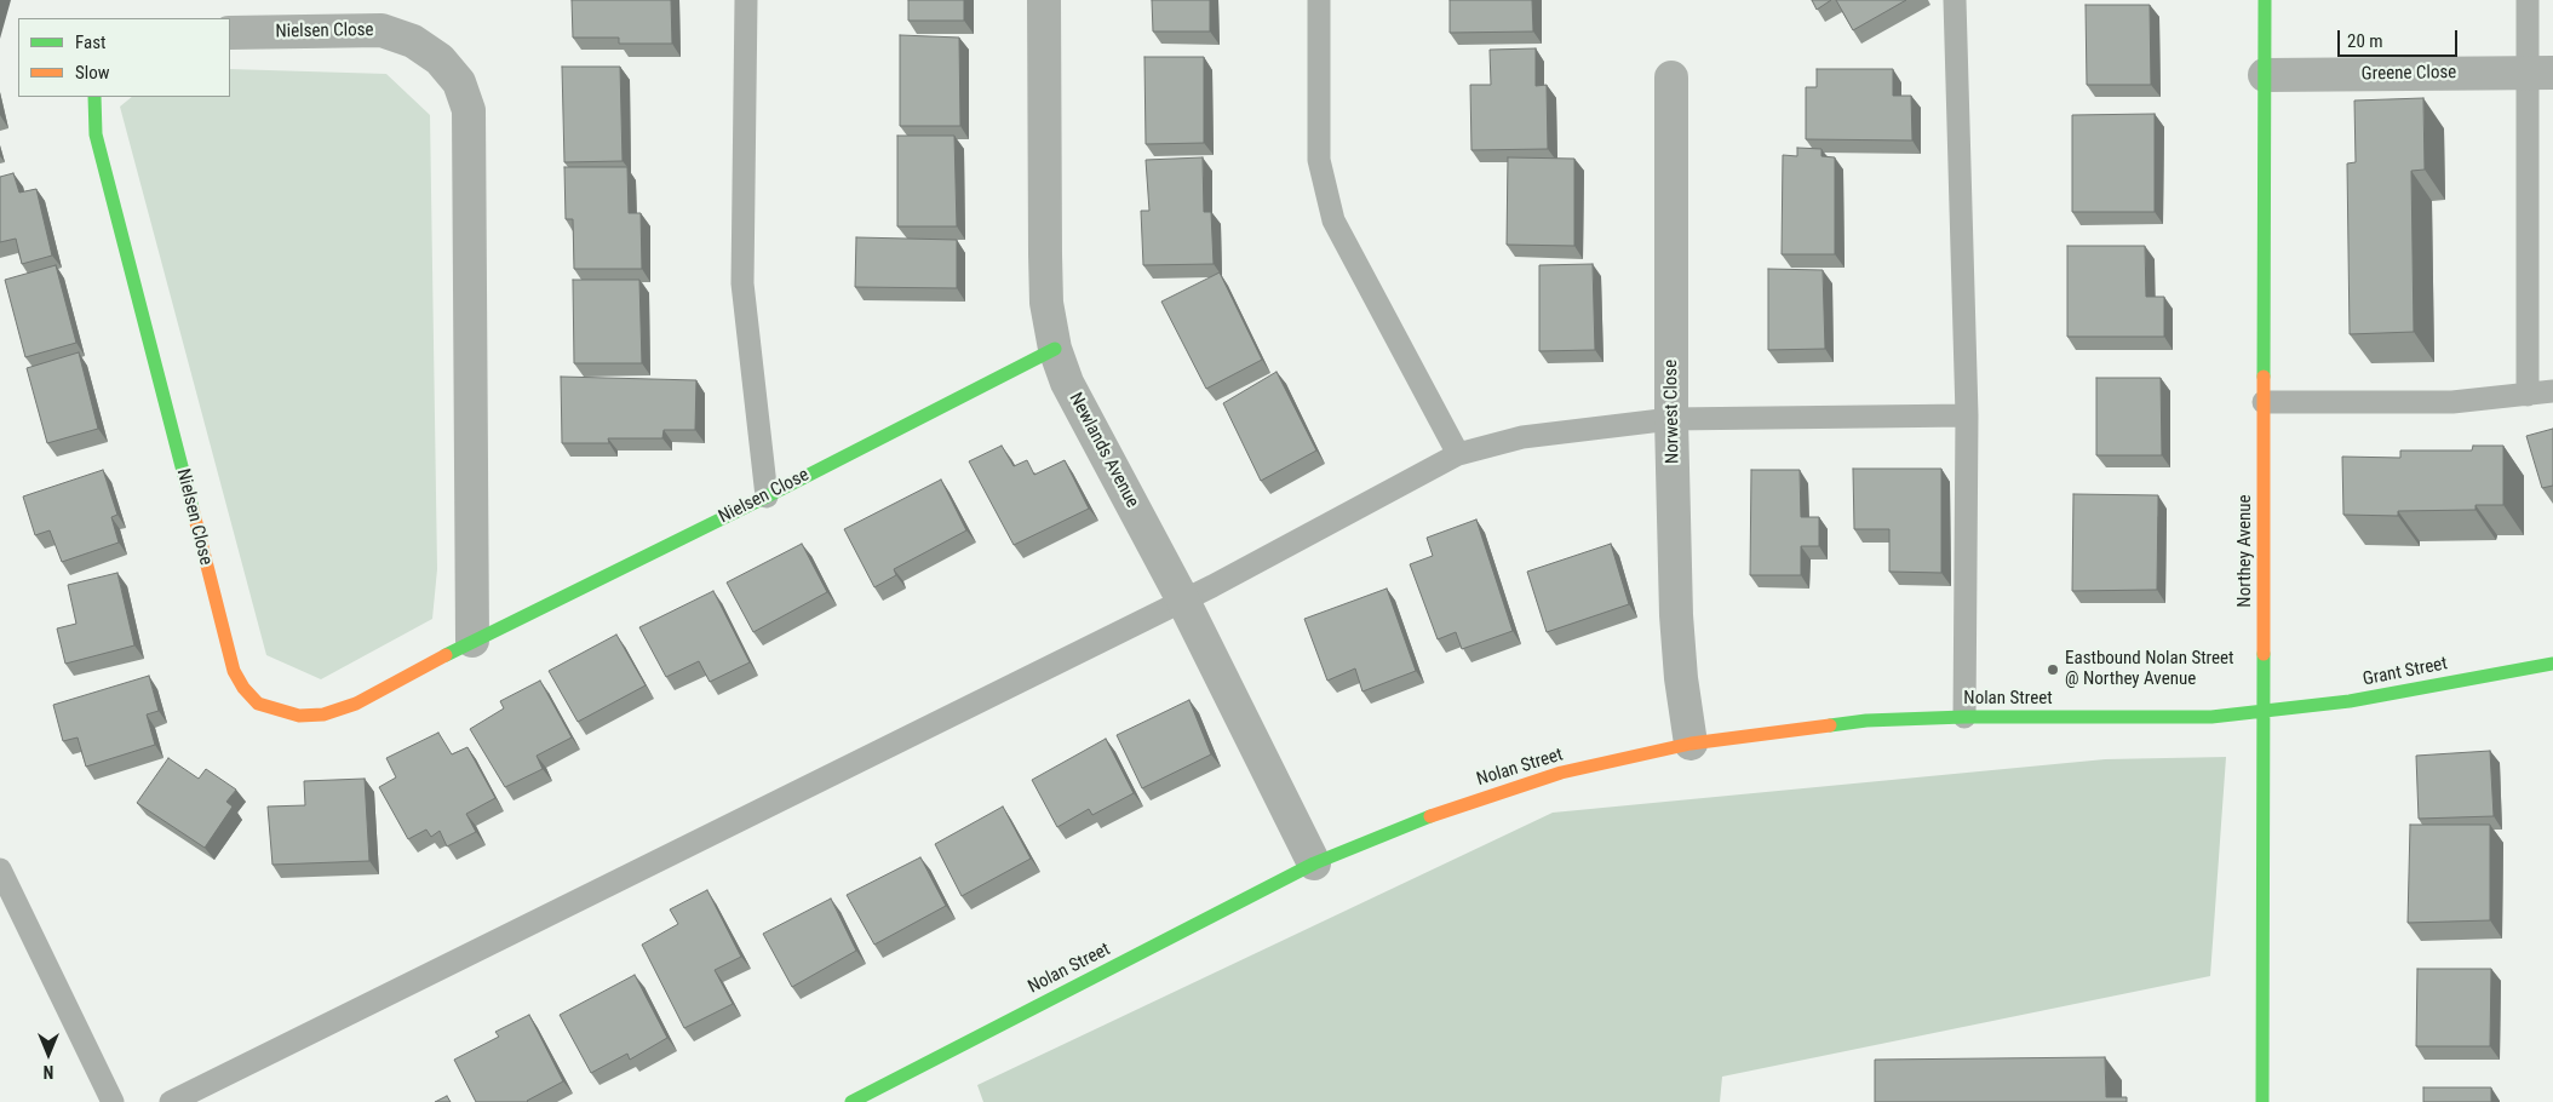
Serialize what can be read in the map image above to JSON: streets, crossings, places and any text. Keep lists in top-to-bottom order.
{
  "streets": {
    "street": [
      "Nielsen Close",
      "Greene Close",
      "Norwest Close",
      "Newlands Avenue",
      "Northey Avenue",
      "Grant Street",
      "Nolan Street"
    ]
  },
  "crossings": [
    ["Nielsen Close", "Newlands Avenue"],
    ["Greene Close", "Northey Avenue"],
    ["Norwest Close", "Nolan Street"],
    ["Newlands Avenue", "Nolan Street"],
    ["Northey Avenue", "Grant Street"],
    ["Northey Avenue", "Nolan Street"],
    ["Grant Street", "Nolan Street"]
  ],
  "places": ["Eastbound Nolan Street @ Northey Avenue"],
  "legend": ["Fast", "Slow"],
  "scale_bar": "20 m",
  "north": "bottom"
}
